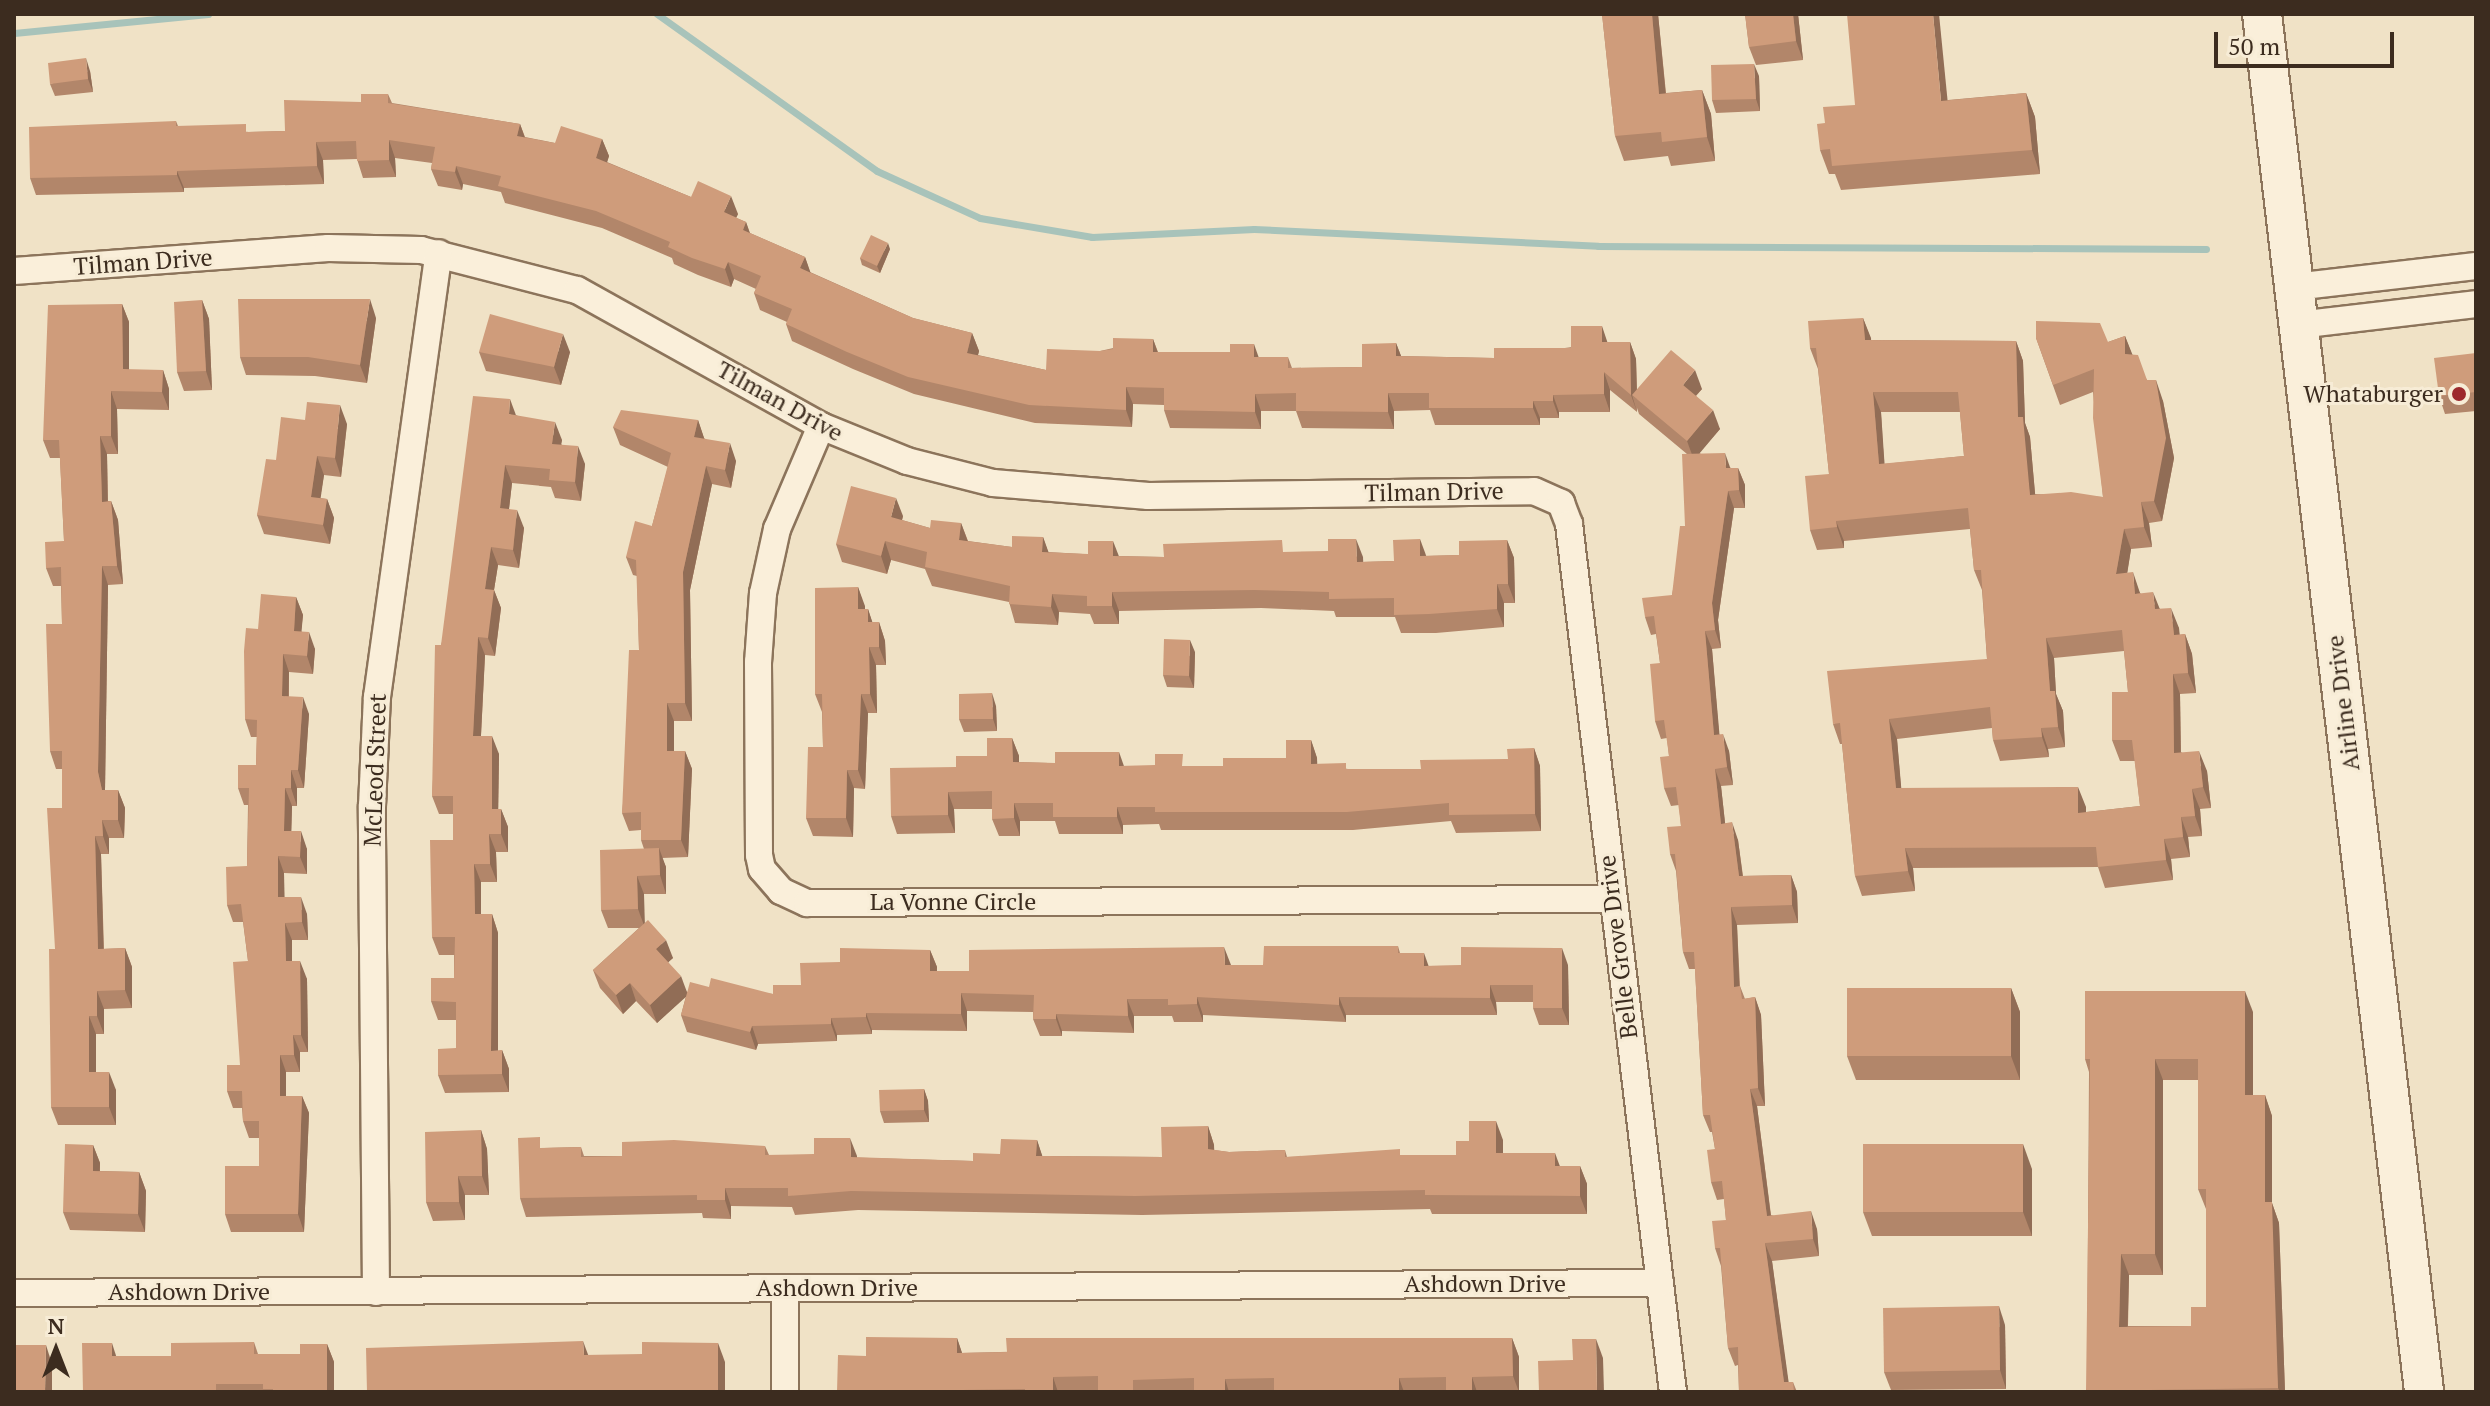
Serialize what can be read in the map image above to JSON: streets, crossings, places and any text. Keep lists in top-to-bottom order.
{
  "streets": {
    "main road": ["Airline Drive"],
    "street": [
      "Tilman Drive",
      "McLeod Street",
      "La Vonne Circle",
      "Belle Grove Drive",
      "Ashdown Drive"
    ]
  },
  "crossings": [
    ["Tilman Drive", "McLeod Street"],
    ["Tilman Drive", "La Vonne Circle"],
    ["Tilman Drive", "Belle Grove Drive"],
    ["McLeod Street", "Ashdown Drive"],
    ["La Vonne Circle", "Belle Grove Drive"],
    ["Belle Grove Drive", "Ashdown Drive"]
  ],
  "places": ["Whataburger"],
  "scale_bar": "50 m",
  "north": "top"
}
